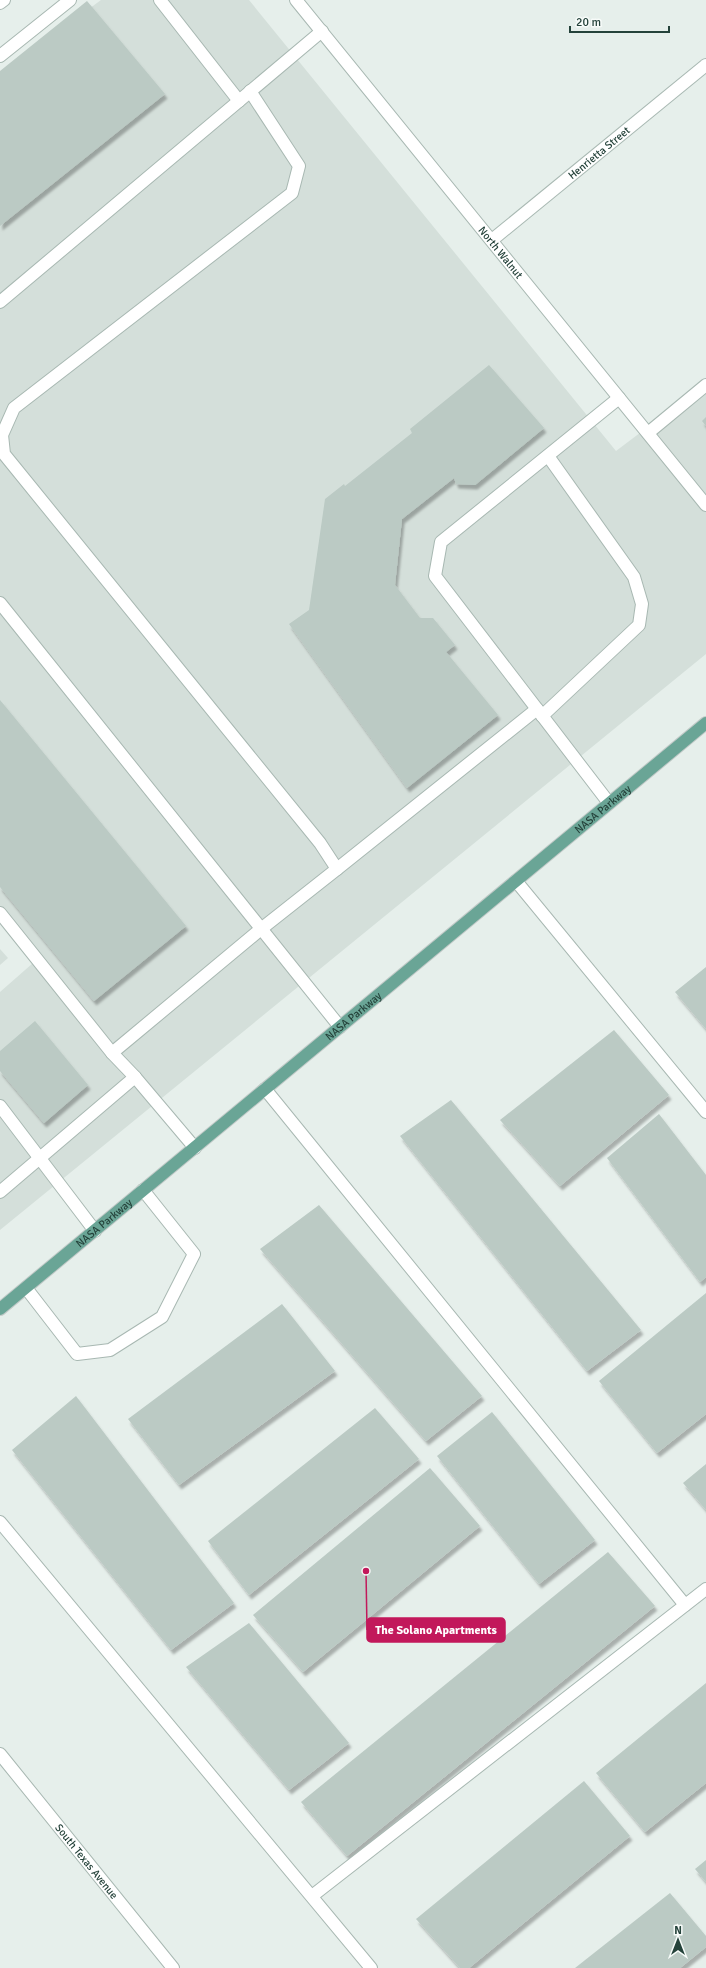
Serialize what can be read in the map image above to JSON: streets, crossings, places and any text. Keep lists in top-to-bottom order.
{
  "streets": {
    "main road": ["NASA Parkway"],
    "street": ["Henrietta Street", "North Walnut", "South Texas Avenue"]
  },
  "crossings": [
    ["Henrietta Street", "North Walnut"]
  ],
  "places": ["The Solano Apartments"],
  "scale_bar": "20 m",
  "north": "top"
}
